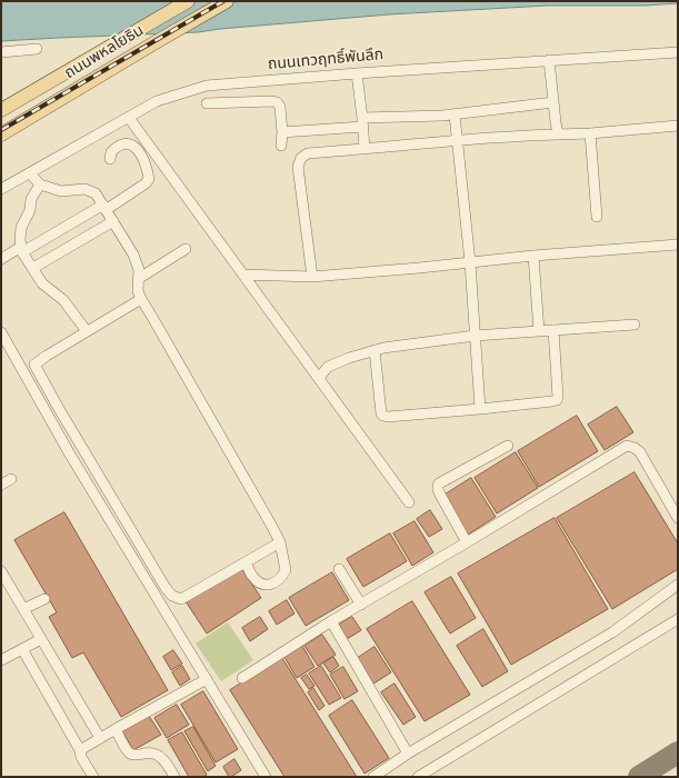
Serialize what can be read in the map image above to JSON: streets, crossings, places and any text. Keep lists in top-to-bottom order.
{
  "streets": {
    "main road": ["ถนนพหลโยธิน"],
    "street": ["ถนนเทวฤทธิ์พันลึก"]
  }
}
